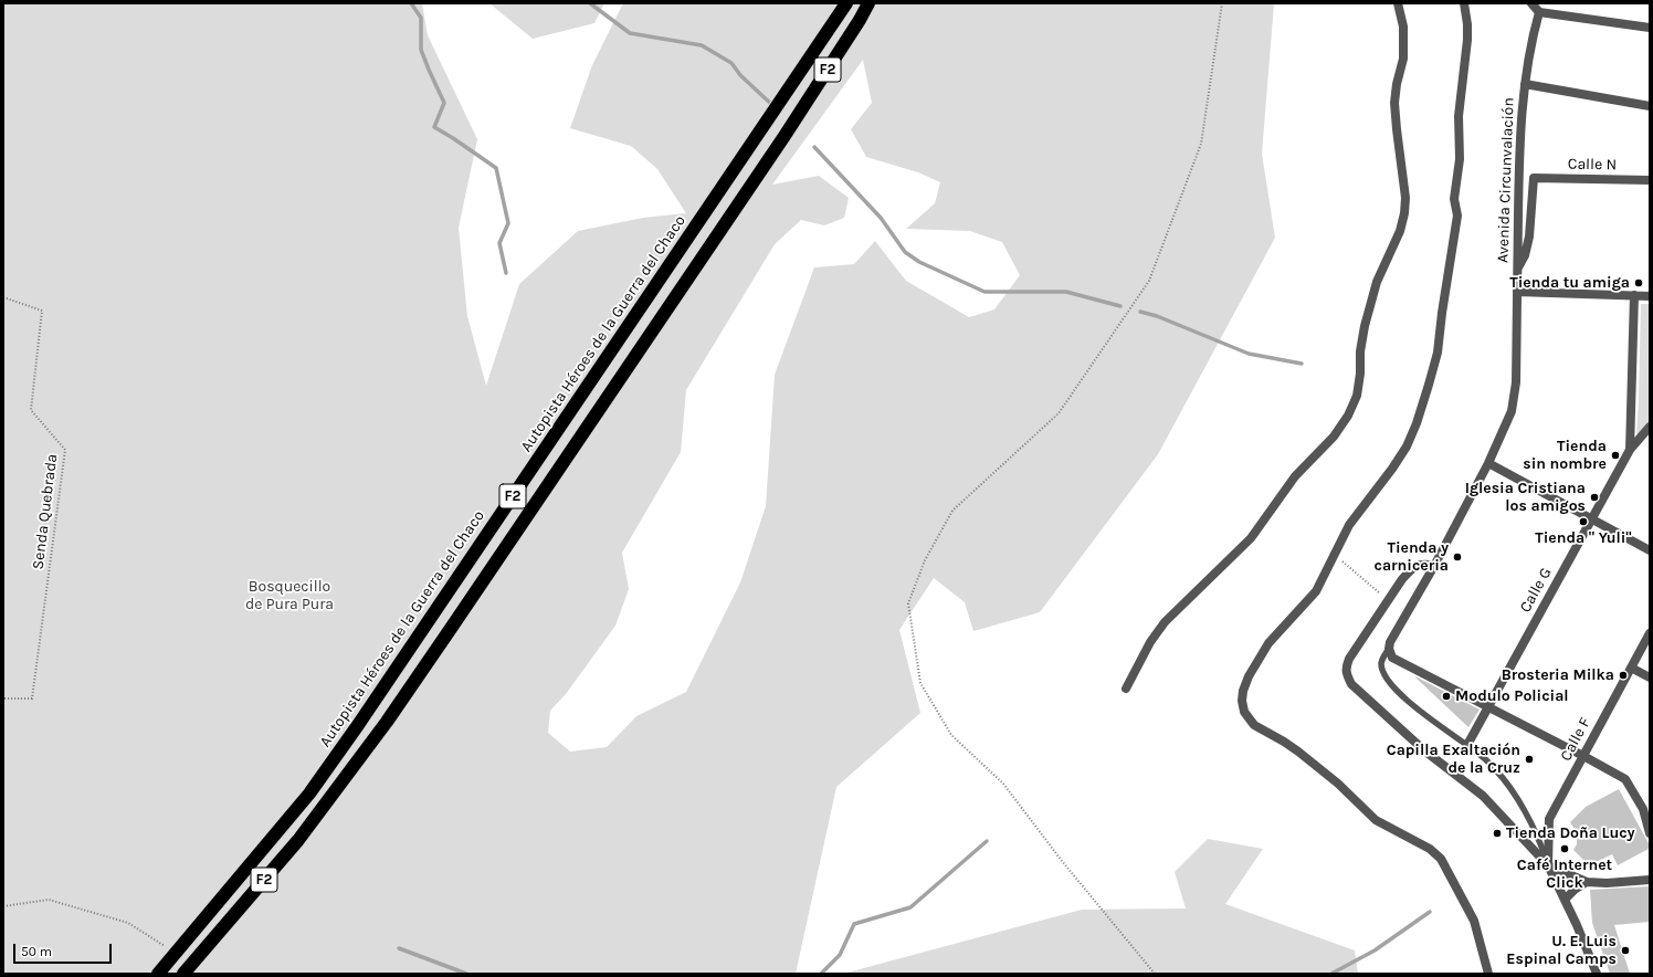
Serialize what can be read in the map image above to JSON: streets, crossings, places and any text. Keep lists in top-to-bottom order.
{
  "streets": {
    "highway": ["F2", "Autopista Héroes de la Guerra del Chaco"],
    "street": [
      "Calle N",
      "Avenida Circunvalación",
      "Calle G",
      "Calle F"
    ],
    "path": ["Senda Quebrada"]
  },
  "crossings": [
    ["Calle N", "Avenida Circunvalación"]
  ],
  "parks": ["Bosquecillo de Pura Pura"],
  "places": [
    "Tienda tu amiga",
    "Tienda sin nombre",
    "Iglesia Cristiana los amigos",
    "Tienda \" Yuli\"",
    "Tienda y carniceria",
    "Brosteria Milka",
    "Modulo Policial",
    "Capilla Exaltación de la Cruz",
    "Tienda Doña Lucy",
    "Café Internet Click",
    "U. E. Luis Espinal Camps"
  ],
  "scale_bar": "50 m"
}
